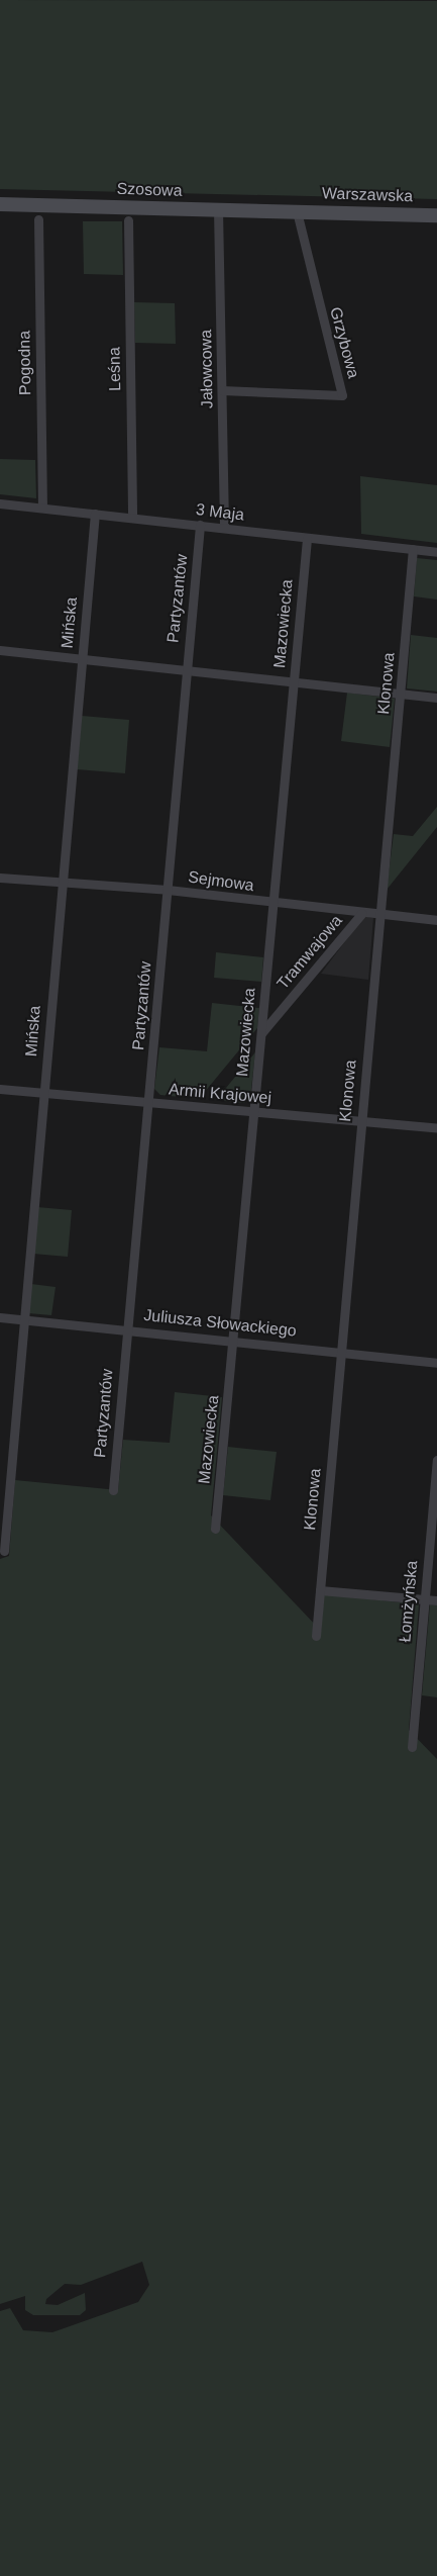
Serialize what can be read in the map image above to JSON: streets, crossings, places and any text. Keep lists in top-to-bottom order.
{
  "streets": {
    "main road": ["Szosowa", "Warszawska"],
    "street": [
      "Grzybowa",
      "Pogodna",
      "Leśna",
      "Jałowcowa",
      "3 Maja",
      "Partyzantów",
      "Mińska",
      "Mazowiecka",
      "Klonowa",
      "Sejmowa",
      "Tramwajowa",
      "Armii Krajowej",
      "Juliusza Słowackiego",
      "Łomżyńska"
    ]
  },
  "crossings": [
    ["Szosowa", "Warszawska"],
    ["Szosowa", "Grzybowa"],
    ["Szosowa", "Jałowcowa"],
    ["Warszawska", "Grzybowa"],
    ["Grzybowa", "Jałowcowa"],
    ["Pogodna", "3 Maja"],
    ["Leśna", "3 Maja"],
    ["Jałowcowa", "3 Maja"],
    ["3 Maja", "Partyzantów"],
    ["3 Maja", "Mińska"],
    ["3 Maja", "Mazowiecka"],
    ["3 Maja", "Klonowa"],
    ["Partyzantów", "Sejmowa"],
    ["Partyzantów", "Armii Krajowej"],
    ["Partyzantów", "Juliusza Słowackiego"],
    ["Mińska", "Sejmowa"],
    ["Mińska", "Armii Krajowej"],
    ["Mińska", "Juliusza Słowackiego"],
    ["Mazowiecka", "Sejmowa"],
    ["Mazowiecka", "Tramwajowa"],
    ["Mazowiecka", "Armii Krajowej"],
    ["Mazowiecka", "Juliusza Słowackiego"],
    ["Klonowa", "Sejmowa"],
    ["Klonowa", "Armii Krajowej"],
    ["Klonowa", "Juliusza Słowackiego"],
    ["Sejmowa", "Tramwajowa"]
  ]
}
